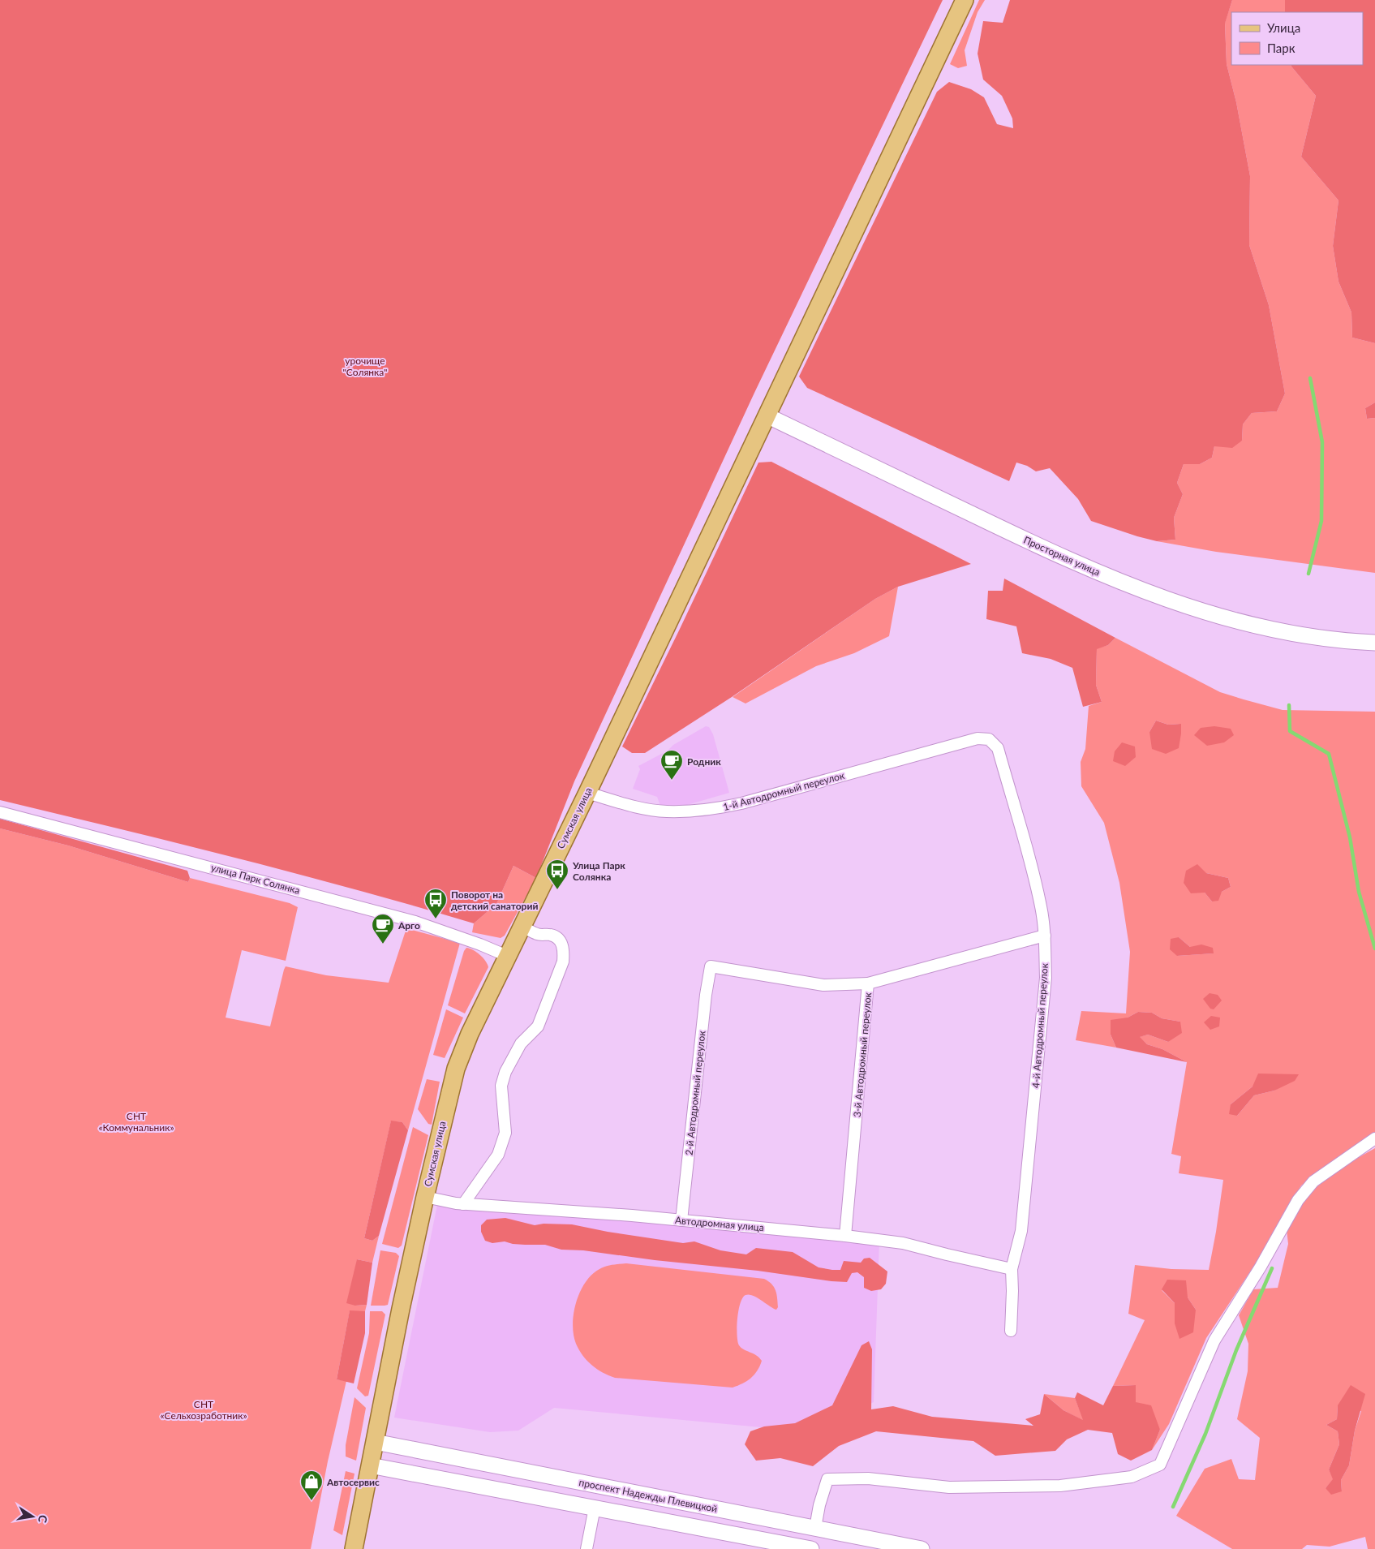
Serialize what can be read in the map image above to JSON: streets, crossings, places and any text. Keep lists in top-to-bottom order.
{
  "streets": {
    "main road": ["Просторная улица", "Сумская улица", "проспект Надежды Плевицкой"],
    "street": [
      "1-й Автодромный переулок",
      "улица Парк Солянка",
      "4-й Автодромный переулок",
      "3-й Автодромный переулок",
      "2-й Автодромный переулок",
      "Автодромная улица"
    ]
  },
  "crossings": [
    ["Просторная улица", "Сумская улица"],
    ["1-й Автодромный переулок", "Сумская улица"],
    ["1-й Автодромный переулок", "4-й Автодромный переулок"],
    ["Сумская улица", "улица Парк Солянка"],
    ["Сумская улица", "Автодромная улица"],
    ["Сумская улица", "проспект Надежды Плевицкой"],
    ["4-й Автодромный переулок", "3-й Автодромный переулок"],
    ["4-й Автодромный переулок", "Автодромная улица"],
    ["3-й Автодромный переулок", "2-й Автодромный переулок"],
    ["3-й Автодромный переулок", "Автодромная улица"],
    ["2-й Автодромный переулок", "Автодромная улица"]
  ],
  "parks": ["урочище \"Солянка\"", "СНТ «Коммунальник»", "СНТ «Сельхозработник»"],
  "places": {
    "cafe": ["Родник", "Арго"],
    "bus stop": ["Улица Парк Солянка", "Поворот на детский санаторий"],
    "shop": ["Автосервис"]
  },
  "legend": ["Улица", "Парк"],
  "north": "right"
}
